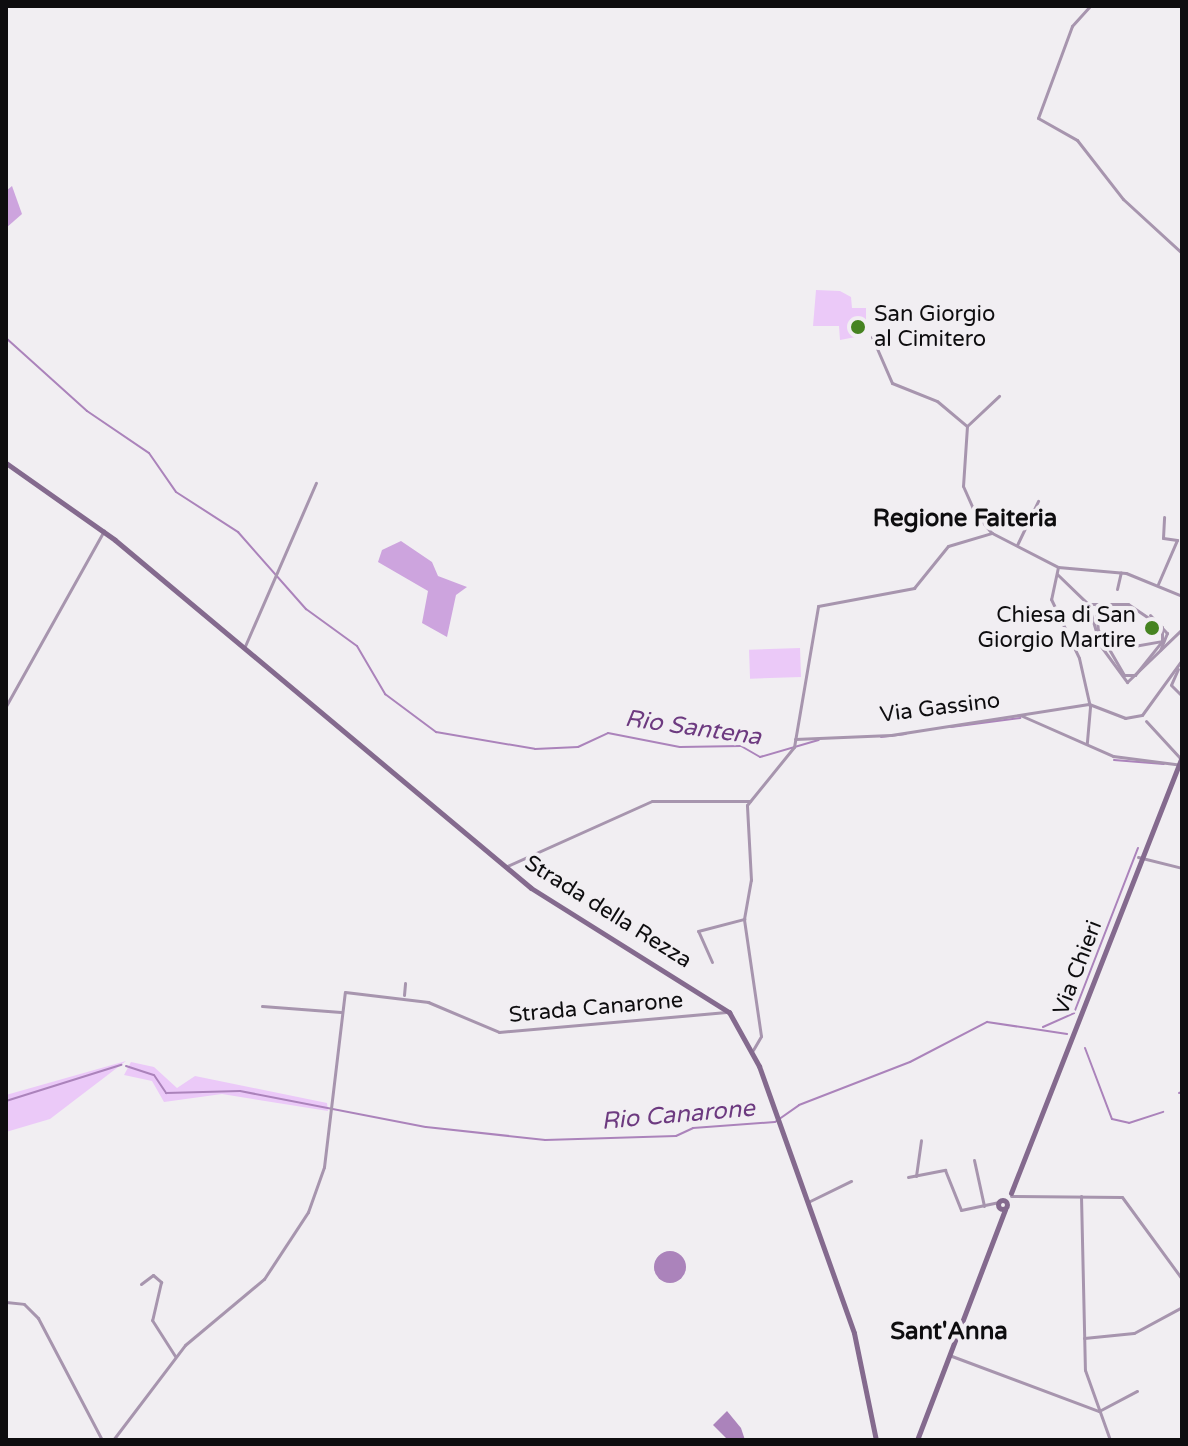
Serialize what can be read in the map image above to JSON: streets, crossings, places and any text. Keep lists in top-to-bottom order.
{
  "streets": {
    "main road": ["Strada della Rezza", "Via Chieri"],
    "street": ["Via Gassino", "Strada Canarone"]
  },
  "crossings": [
    ["Strada della Rezza", "Strada Canarone"]
  ],
  "districts": ["Regione Faiteria", "Sant'Anna"],
  "water": ["Rio Santena", "Rio Canarone"],
  "places": ["San Giorgio al Cimitero", "Chiesa di San Giorgio Martire"]
}
